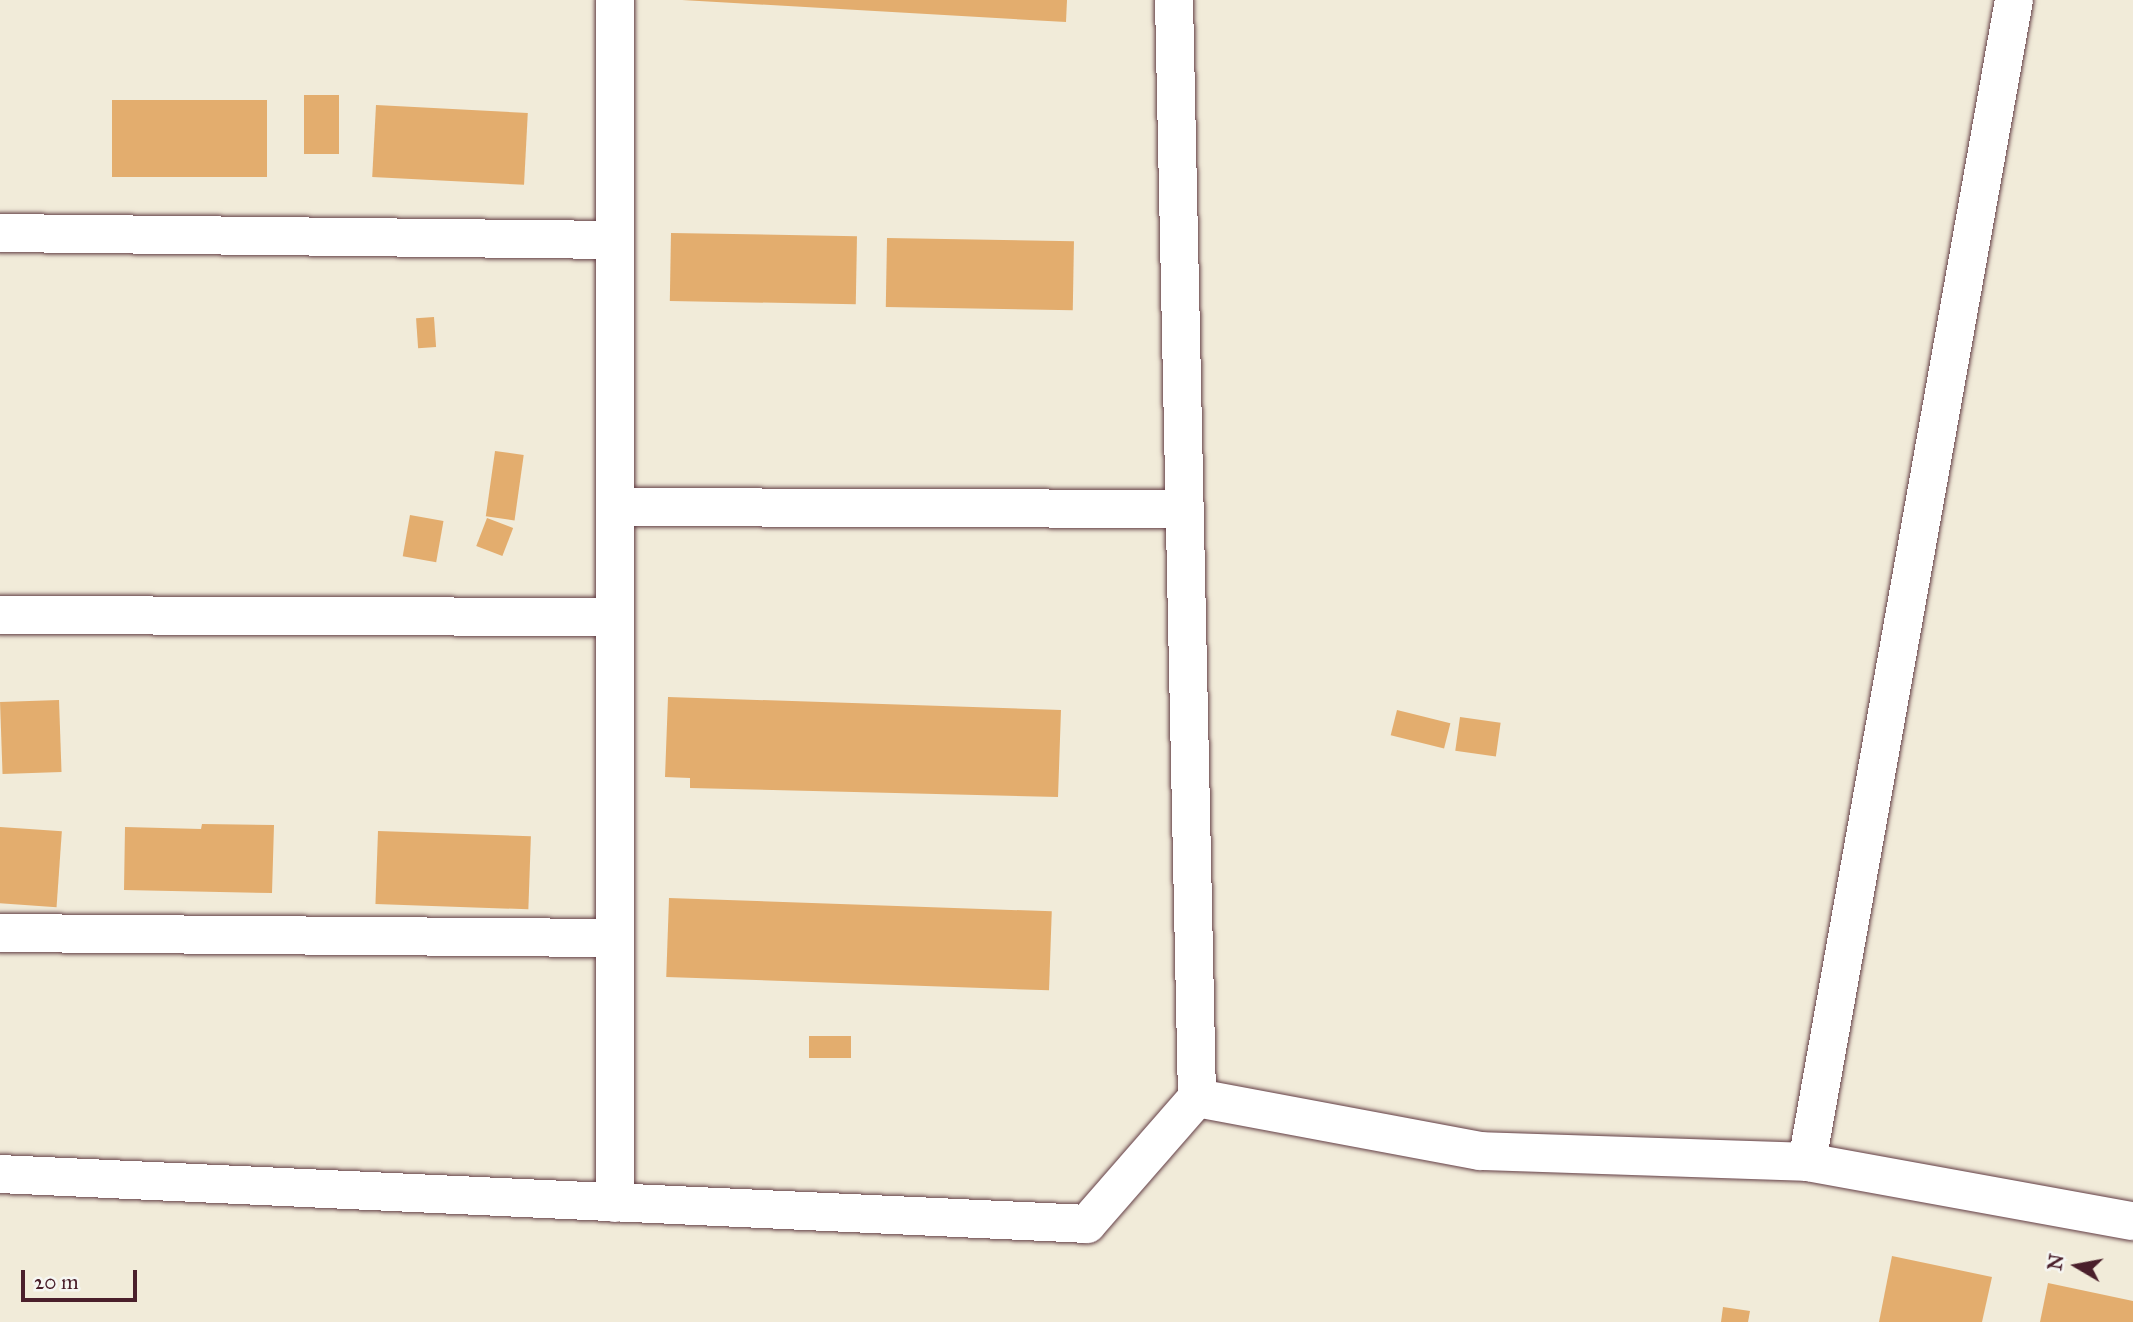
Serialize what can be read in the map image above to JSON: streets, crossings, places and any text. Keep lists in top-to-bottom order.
{
  "scale_bar": "20 m",
  "north": "left"
}
